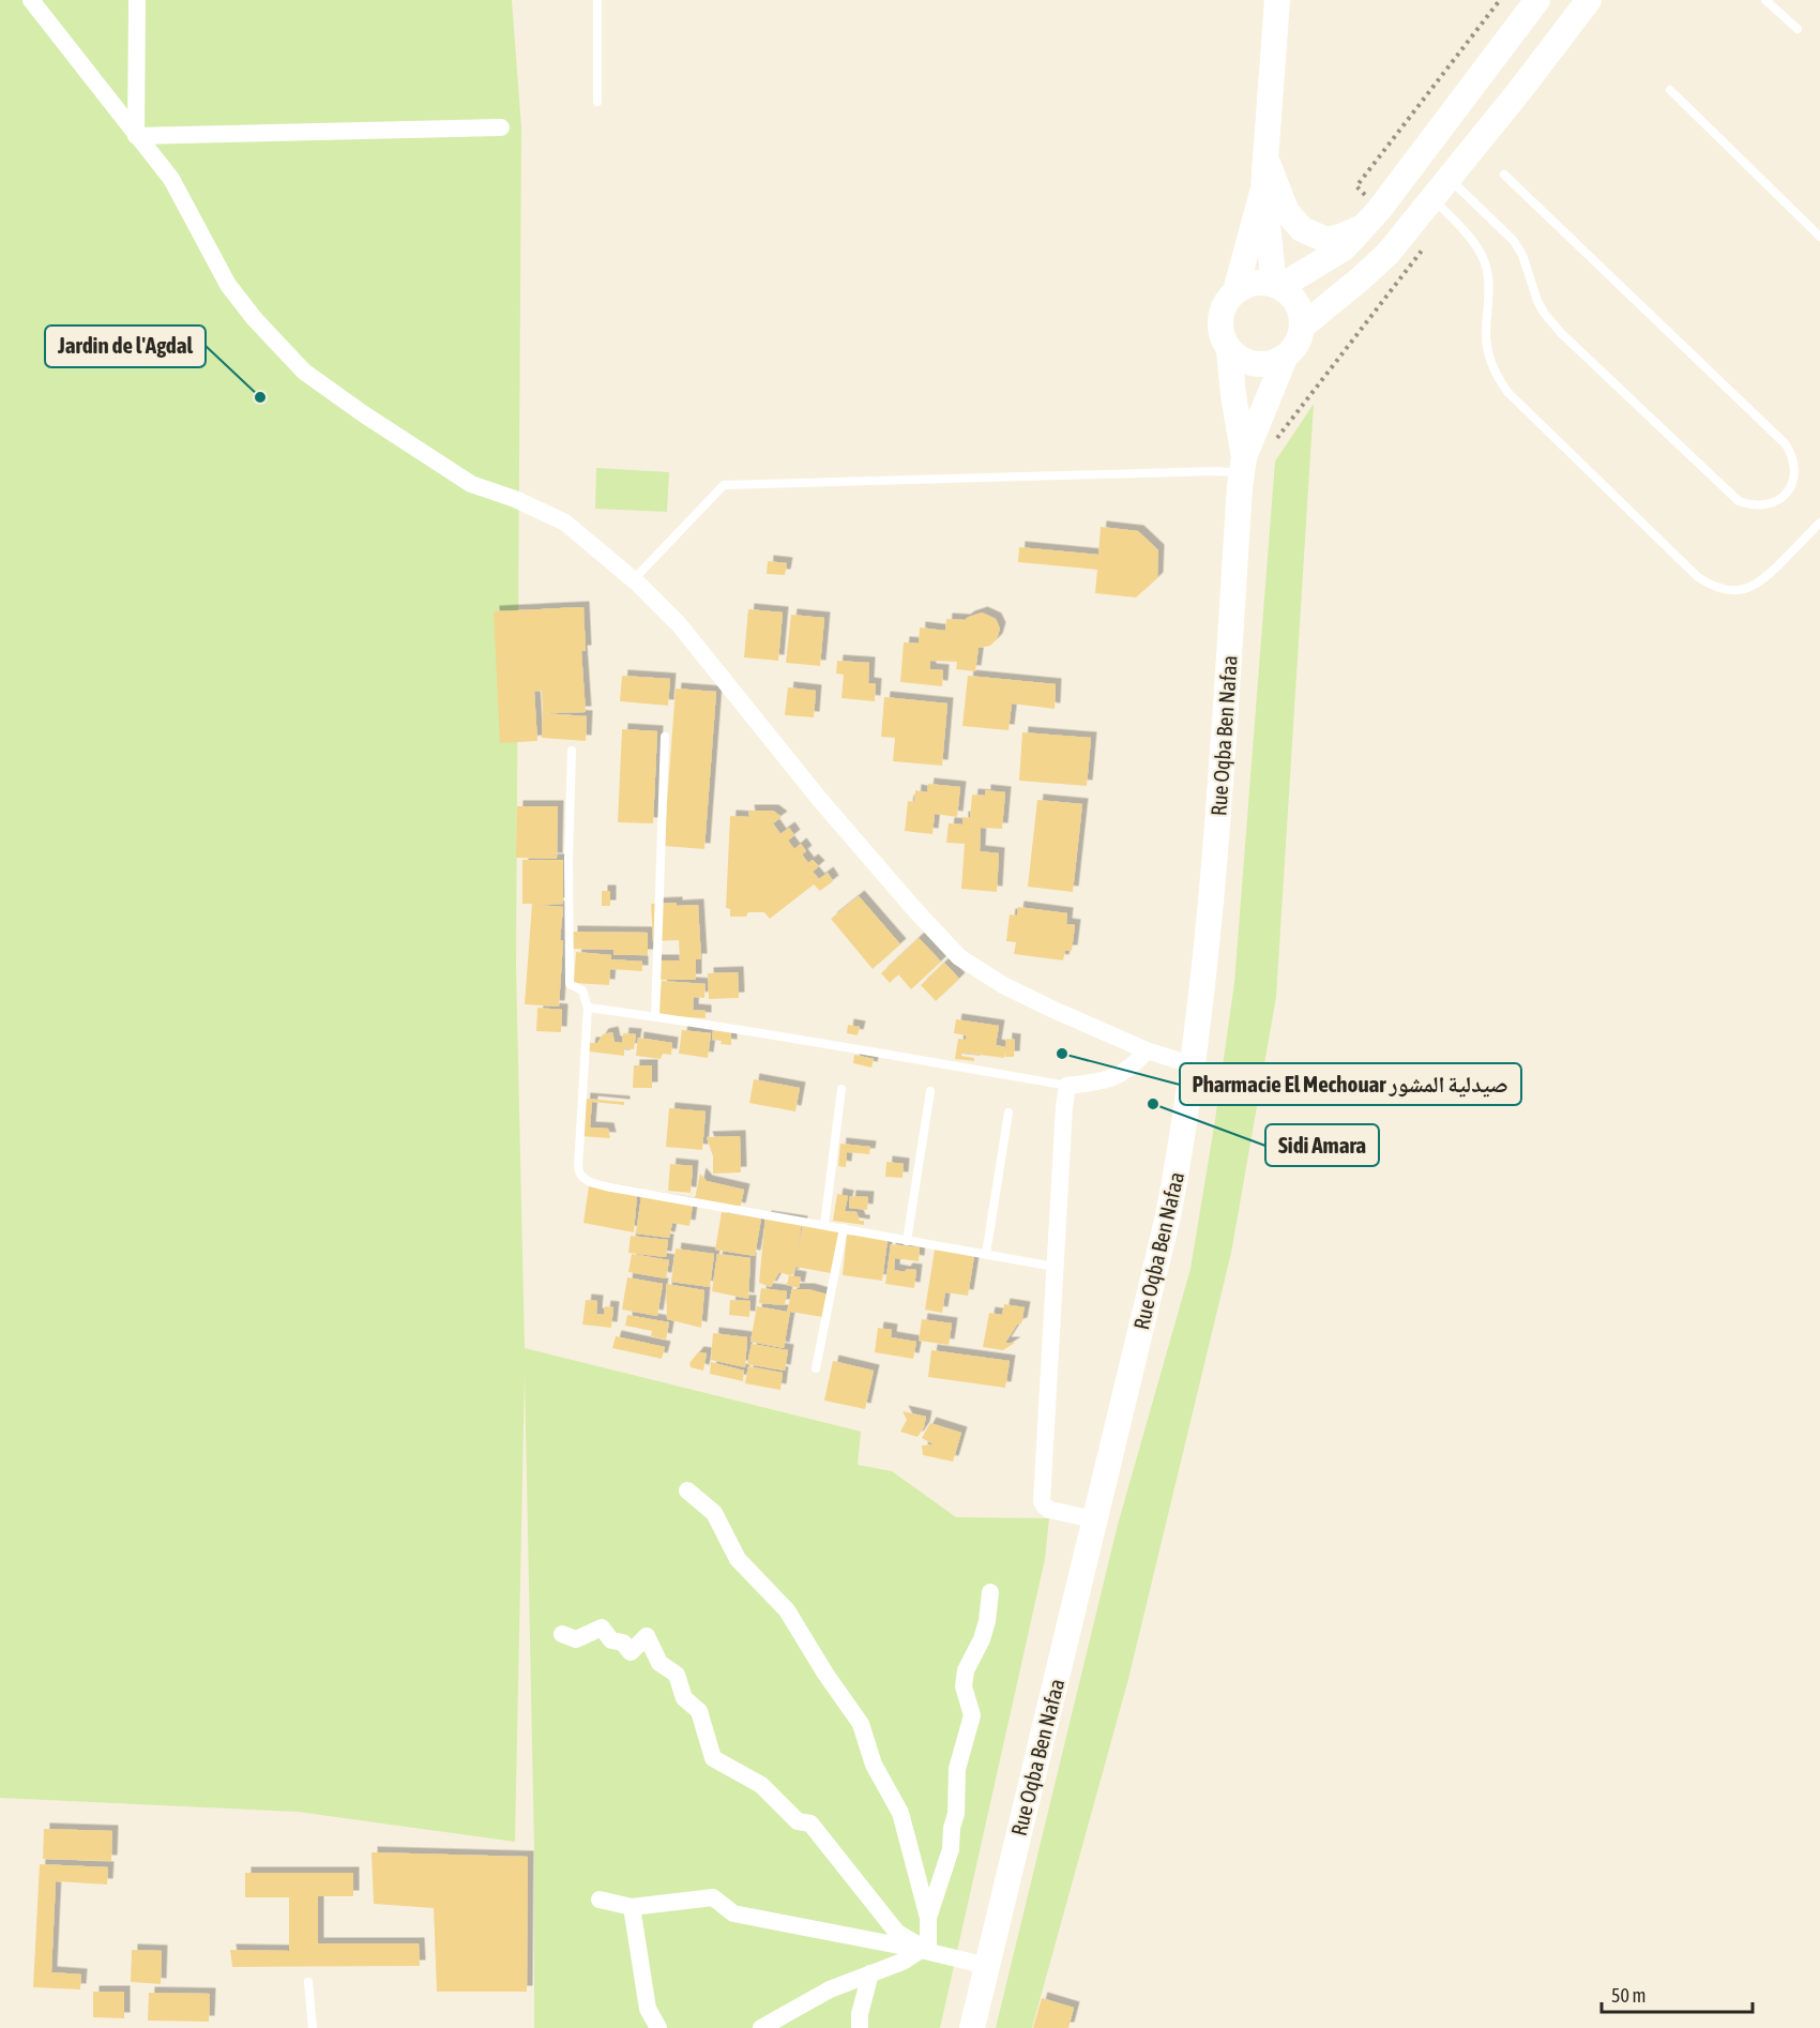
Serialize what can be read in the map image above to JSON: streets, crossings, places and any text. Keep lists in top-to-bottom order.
{
  "streets": {
    "street": ["Rue Oqba Ben Nafaa"]
  },
  "places": ["Jardin de l'Agdal", "Pharmacie El Mechouar صيدلية المشور", "Sidi Amara"],
  "scale_bar": "50 m"
}
